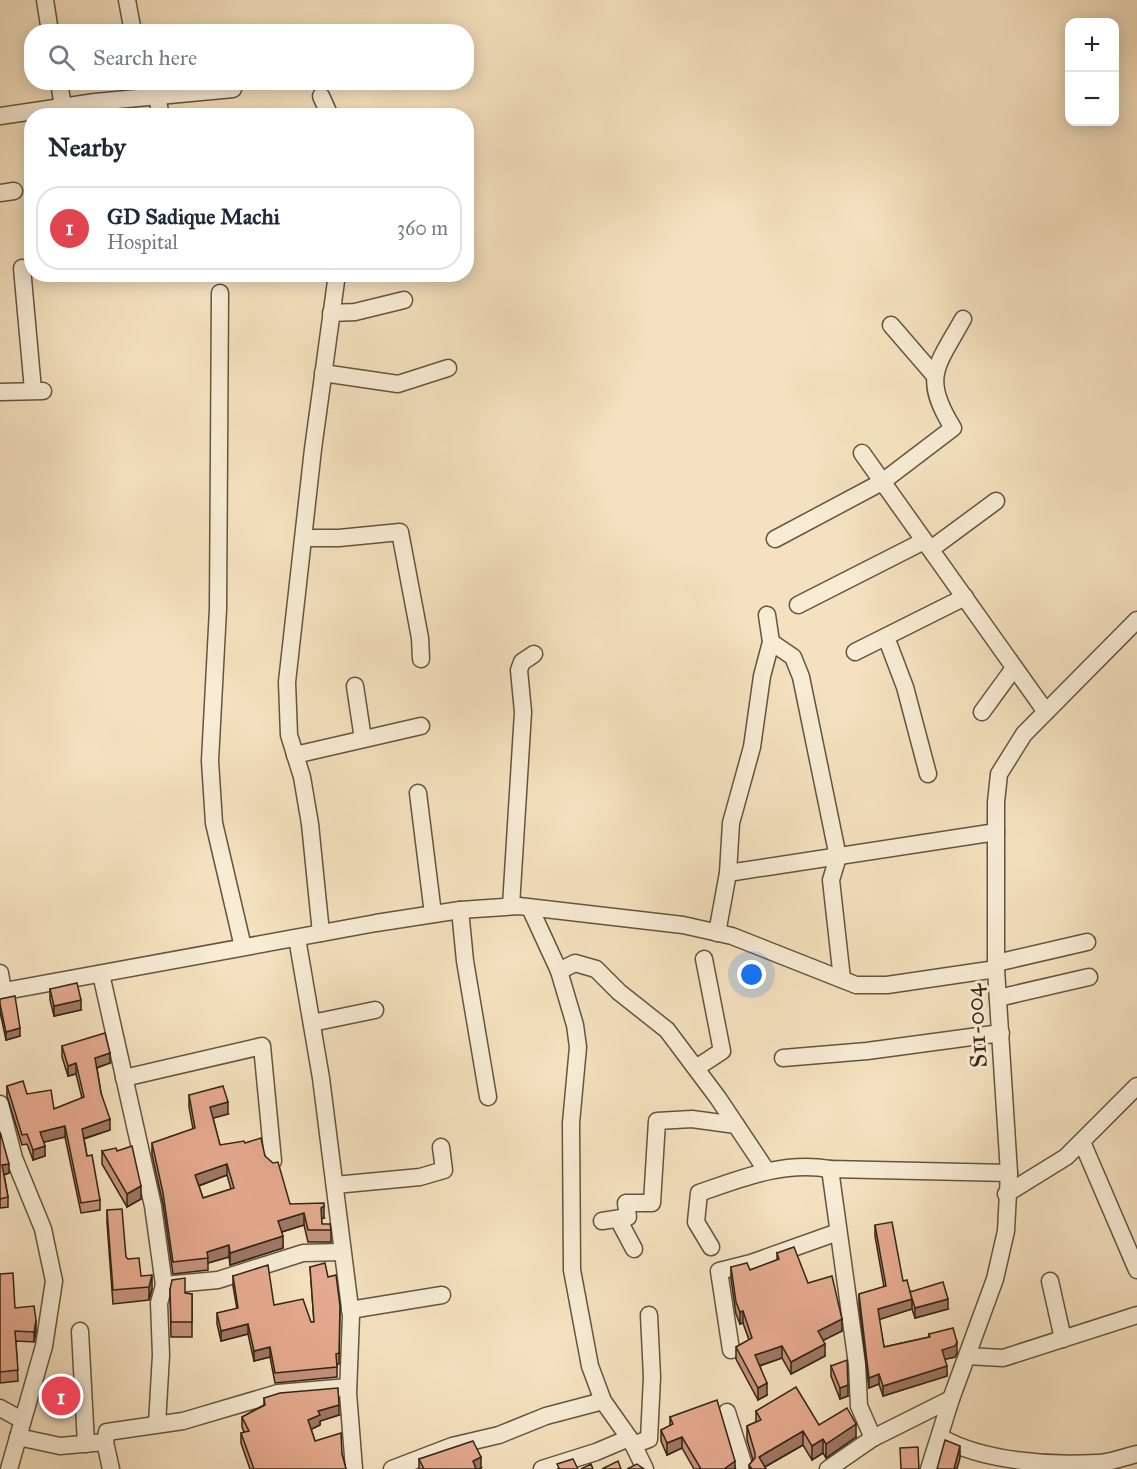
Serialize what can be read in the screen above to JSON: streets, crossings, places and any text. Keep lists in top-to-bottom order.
{
  "streets": {
    "street": ["S11-004"]
  },
  "page": {
    "map_buttons": ["+", "−"],
    "search": "Search here",
    "heading": "Nearby",
    "list": [
      {
        "mark": "1",
        "name": "GD Sadique Machi",
        "note": "Hospital",
        "value": "360 m"
      }
    ],
    "pins": "1"
  }
}
